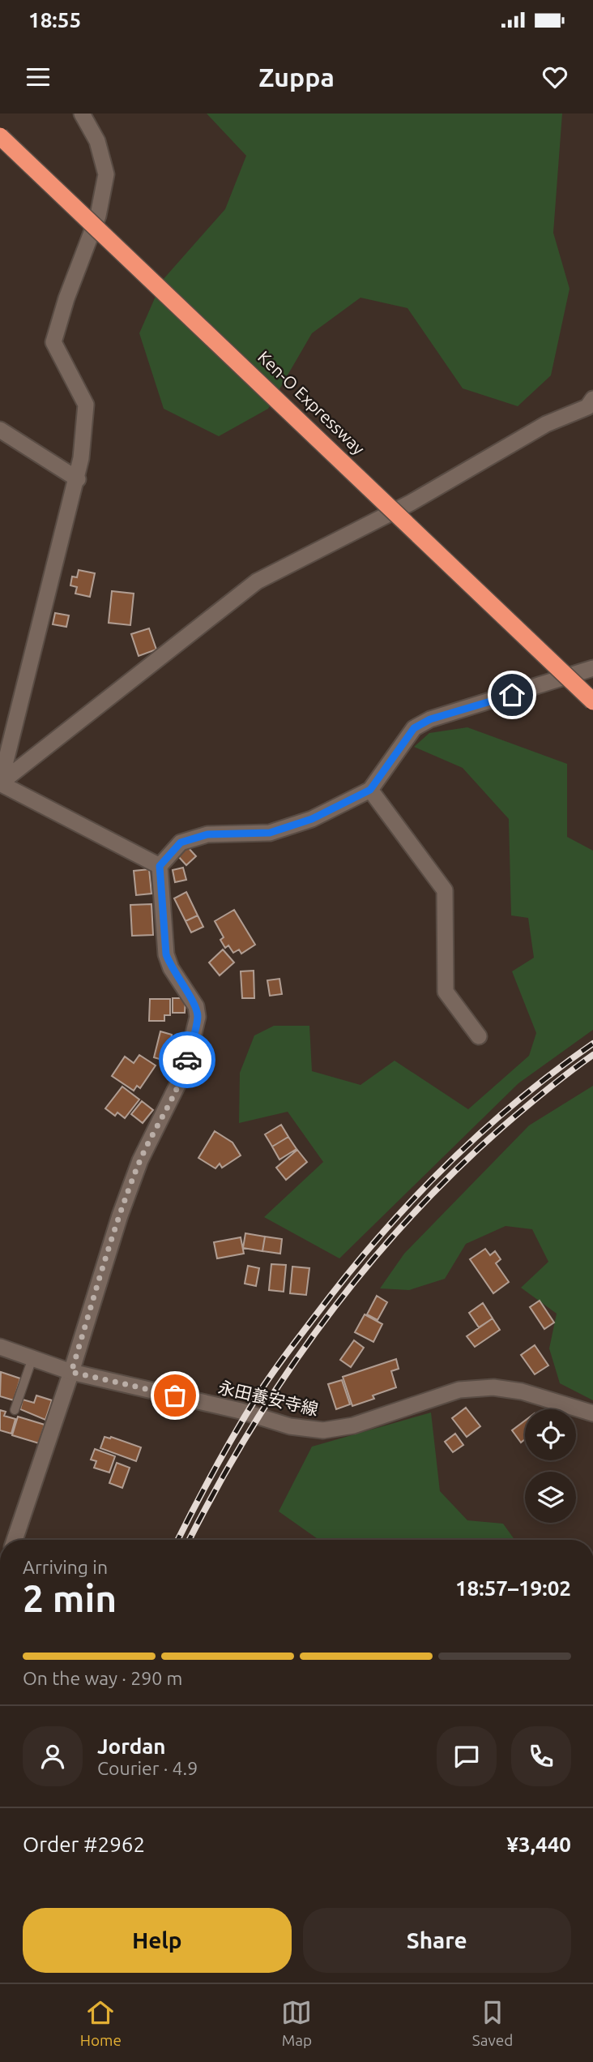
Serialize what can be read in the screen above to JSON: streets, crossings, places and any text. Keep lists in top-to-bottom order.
{
  "streets": {
    "highway": ["Ken-O Expressway"],
    "street": ["永田養安寺線"]
  },
  "page": {
    "status": "18:55",
    "header": "Zuppa",
    "heading": ["2 min", "Arriving in", "18:57–19:02"],
    "panel": [
      "Jordan",
      "Courier · 4.9",
      "Order #2962",
      "¥3,440"
    ],
    "bar": "On the way · 290 m",
    "buttons": ["Help", "Share"],
    "tabs": ["Home", "Map", "Saved"]
  }
}
